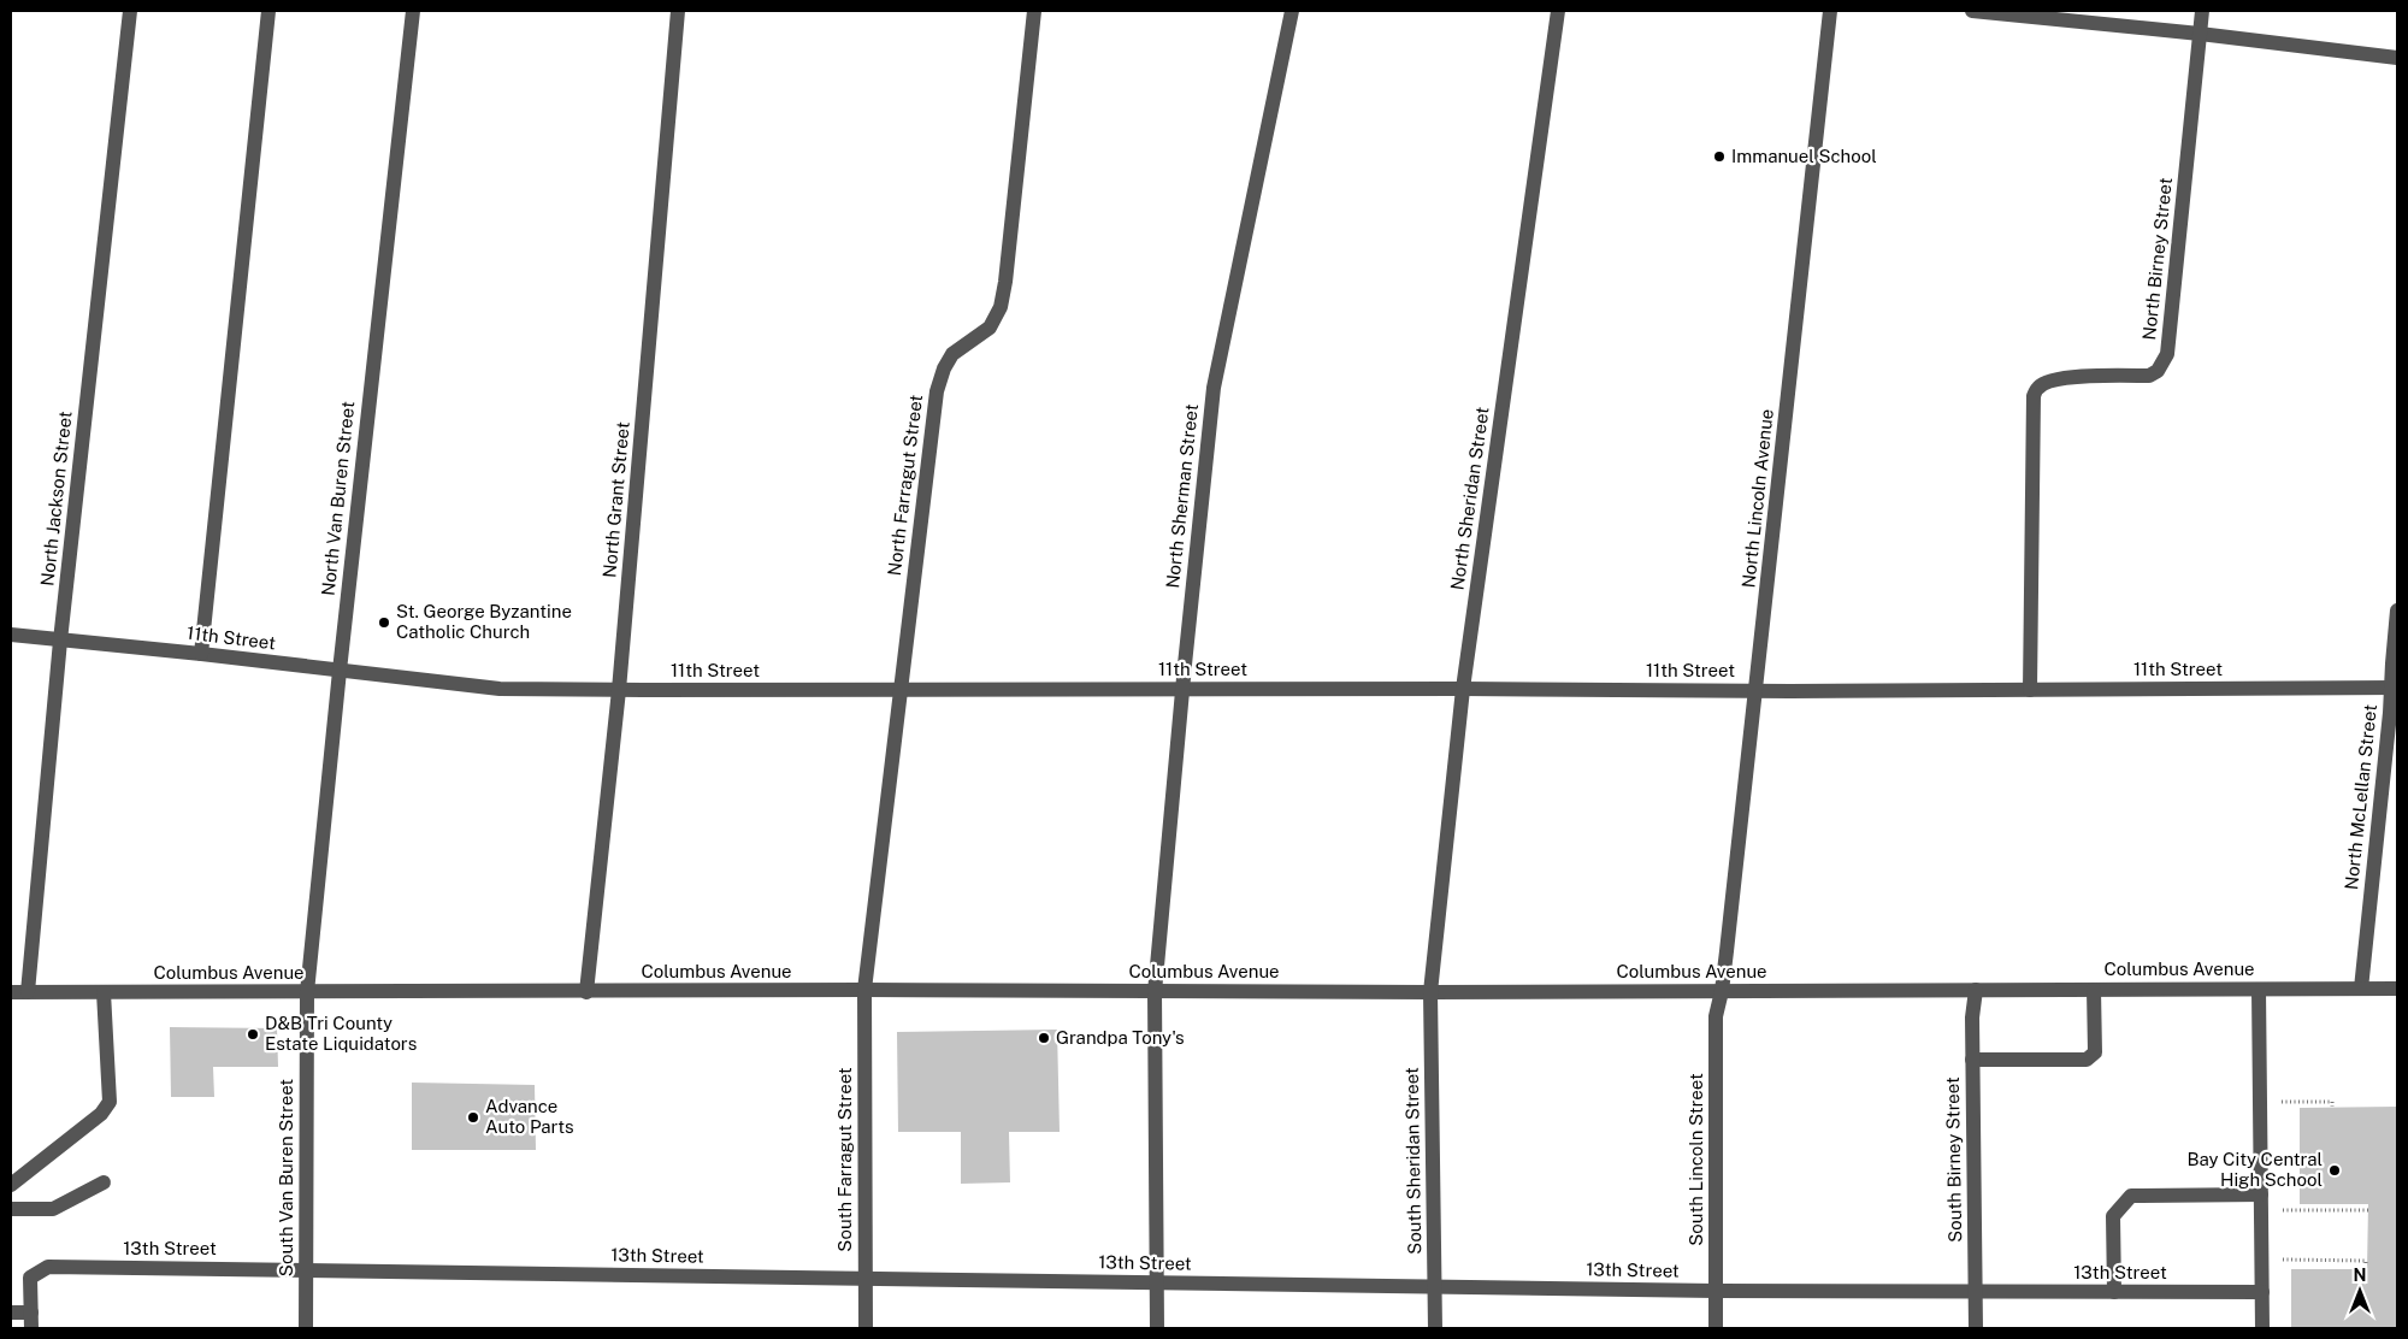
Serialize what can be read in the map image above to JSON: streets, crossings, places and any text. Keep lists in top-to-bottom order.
{
  "streets": {
    "street": [
      "North Birney Street",
      "North Farragut Street",
      "North Sherman Street",
      "North Jackson Street",
      "North Van Buren Street",
      "North Sheridan Street",
      "North Lincoln Avenue",
      "North Grant Street",
      "11th Street",
      "North McLellan Street",
      "Columbus Avenue",
      "South Farragut Street",
      "South Lincoln Street",
      "South Birney Street",
      "South Sheridan Street",
      "South Van Buren Street",
      "13th Street"
    ]
  },
  "crossings": [
    ["North Birney Street", "11th Street"],
    ["North Farragut Street", "11th Street"],
    ["North Farragut Street", "Columbus Avenue"],
    ["North Farragut Street", "South Farragut Street"],
    ["North Sherman Street", "11th Street"],
    ["North Sherman Street", "Columbus Avenue"],
    ["North Sherman Street", "13th Street"],
    ["North Jackson Street", "11th Street"],
    ["North Jackson Street", "Columbus Avenue"],
    ["North Van Buren Street", "11th Street"],
    ["North Van Buren Street", "Columbus Avenue"],
    ["North Van Buren Street", "South Van Buren Street"],
    ["North Sheridan Street", "11th Street"],
    ["North Sheridan Street", "Columbus Avenue"],
    ["North Sheridan Street", "South Sheridan Street"],
    ["North Lincoln Avenue", "11th Street"],
    ["North Lincoln Avenue", "Columbus Avenue"],
    ["North Lincoln Avenue", "South Lincoln Street"],
    ["North Grant Street", "11th Street"],
    ["North Grant Street", "Columbus Avenue"],
    ["11th Street", "North McLellan Street"],
    ["North McLellan Street", "Columbus Avenue"],
    ["Columbus Avenue", "South Farragut Street"],
    ["Columbus Avenue", "South Lincoln Street"],
    ["Columbus Avenue", "South Birney Street"],
    ["Columbus Avenue", "South Sheridan Street"],
    ["Columbus Avenue", "South Van Buren Street"],
    ["South Farragut Street", "13th Street"],
    ["South Lincoln Street", "13th Street"],
    ["South Birney Street", "13th Street"],
    ["South Sheridan Street", "13th Street"],
    ["South Van Buren Street", "13th Street"]
  ],
  "places": [
    "Immanuel School",
    "St. George Byzantine Catholic Church",
    "D&B Tri County Estate Liquidators",
    "Grandpa Tony's",
    "Advance Auto Parts",
    "Bay City Central High School"
  ],
  "north": "top"
}
